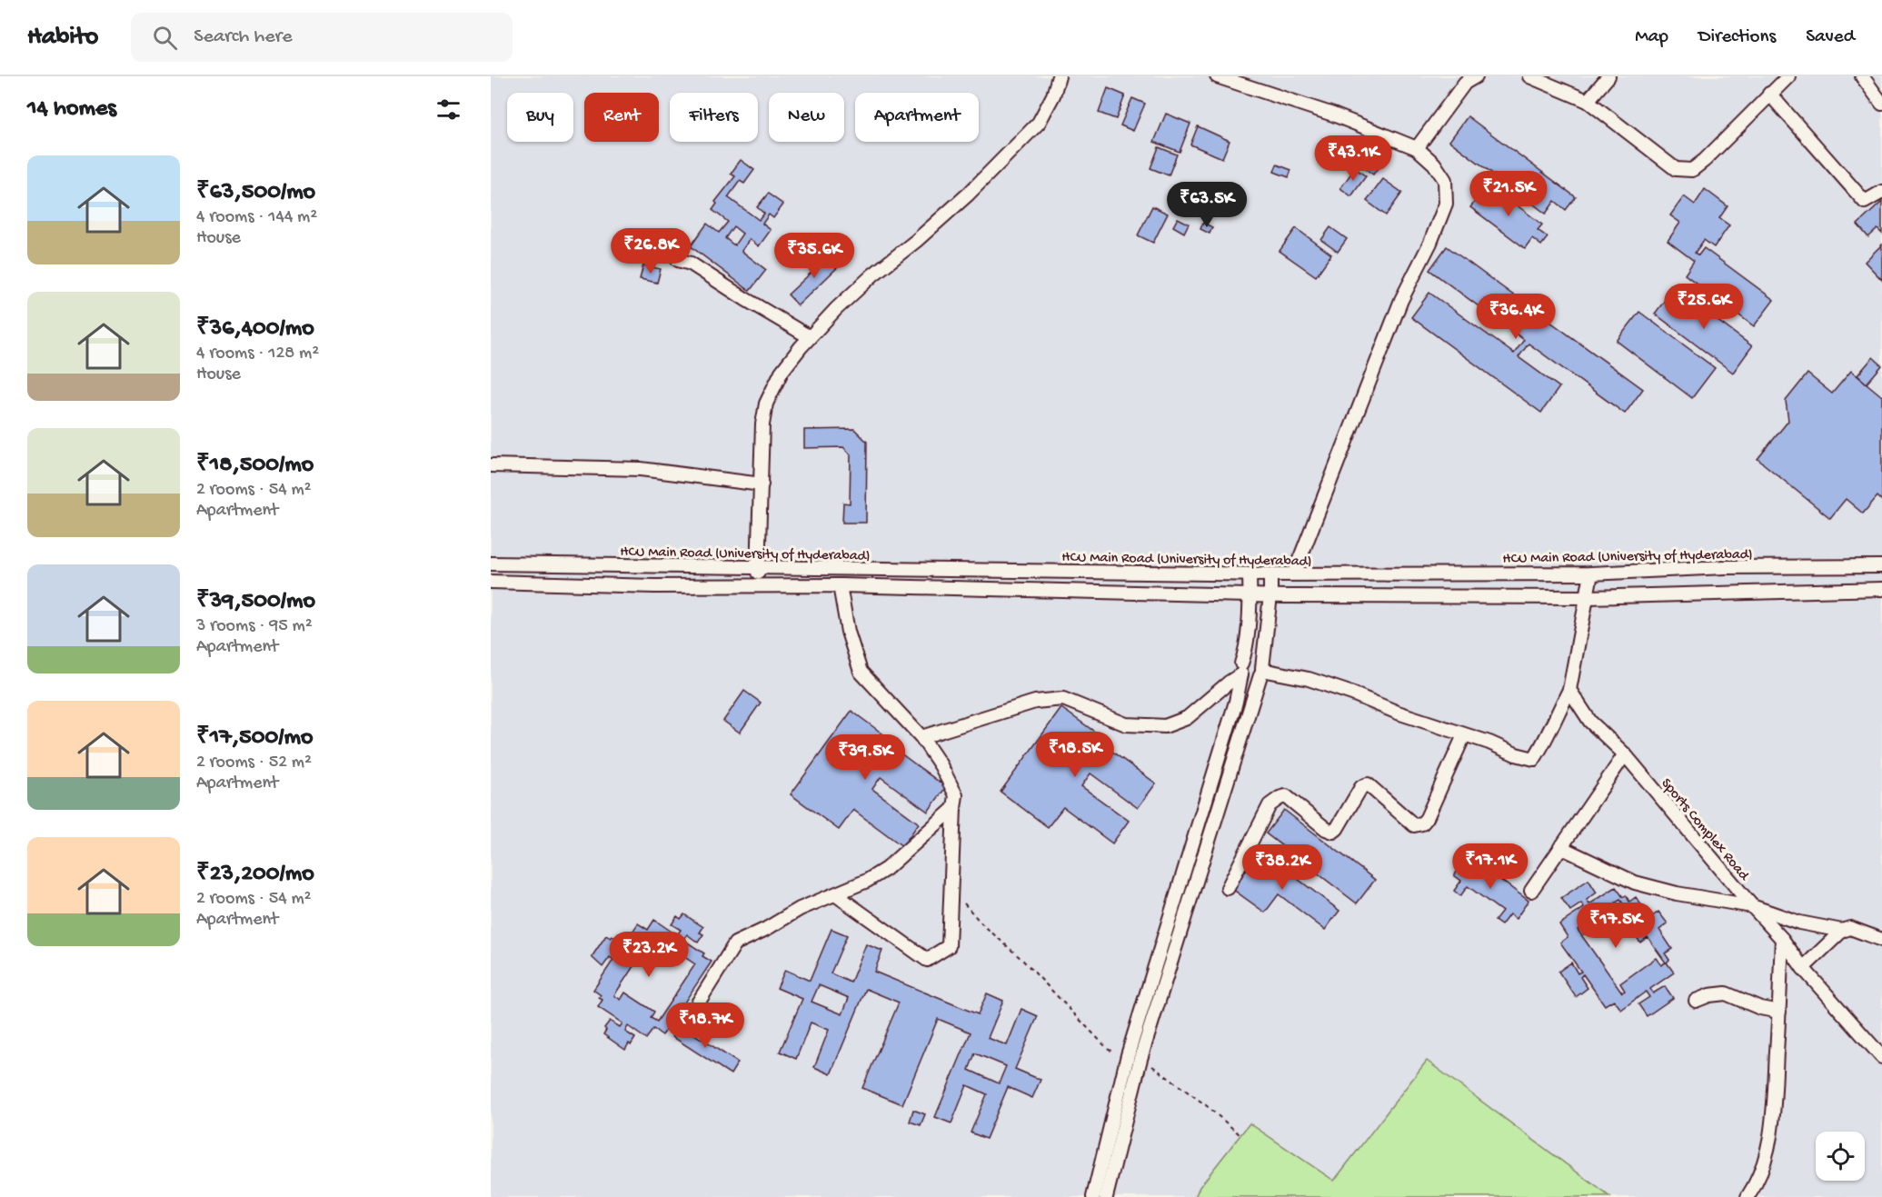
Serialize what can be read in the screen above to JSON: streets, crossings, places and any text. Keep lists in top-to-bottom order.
{
  "streets": {
    "street": ["HCU Main Road (University of Hyderabad)", "Sports Complex Road"]
  },
  "page": {
    "header": "Habito",
    "search": "Search here",
    "nav": ["Map", "Directions", "Saved"],
    "heading": "14 homes",
    "chip": [
      "Buy",
      "Rent",
      "Filters",
      "New",
      "Apartment"
    ],
    "price": [
      "₹43.1K",
      "₹21.5K",
      "₹63.5K",
      "₹26.8K",
      "₹35.6K",
      "₹25.6K",
      "₹36.4K",
      "₹18.5K",
      "₹39.5K",
      "₹17.1K",
      "₹38.2K",
      "₹17.5K",
      "₹23.2K",
      "₹18.7K"
    ],
    "list": [
      {
        "name": "₹63,500/mo",
        "note": "4 rooms · 144 m² · House"
      },
      {
        "name": "₹36,400/mo",
        "note": "4 rooms · 128 m² · House"
      },
      {
        "name": "₹18,500/mo",
        "note": "2 rooms · 54 m² · Apartment"
      },
      {
        "name": "₹39,500/mo",
        "note": "3 rooms · 95 m² · Apartment"
      },
      {
        "name": "₹17,500/mo",
        "note": "2 rooms · 52 m² · Apartment"
      },
      {
        "name": "₹23,200/mo",
        "note": "2 rooms · 54 m² · Apartment"
      }
    ]
  }
}
